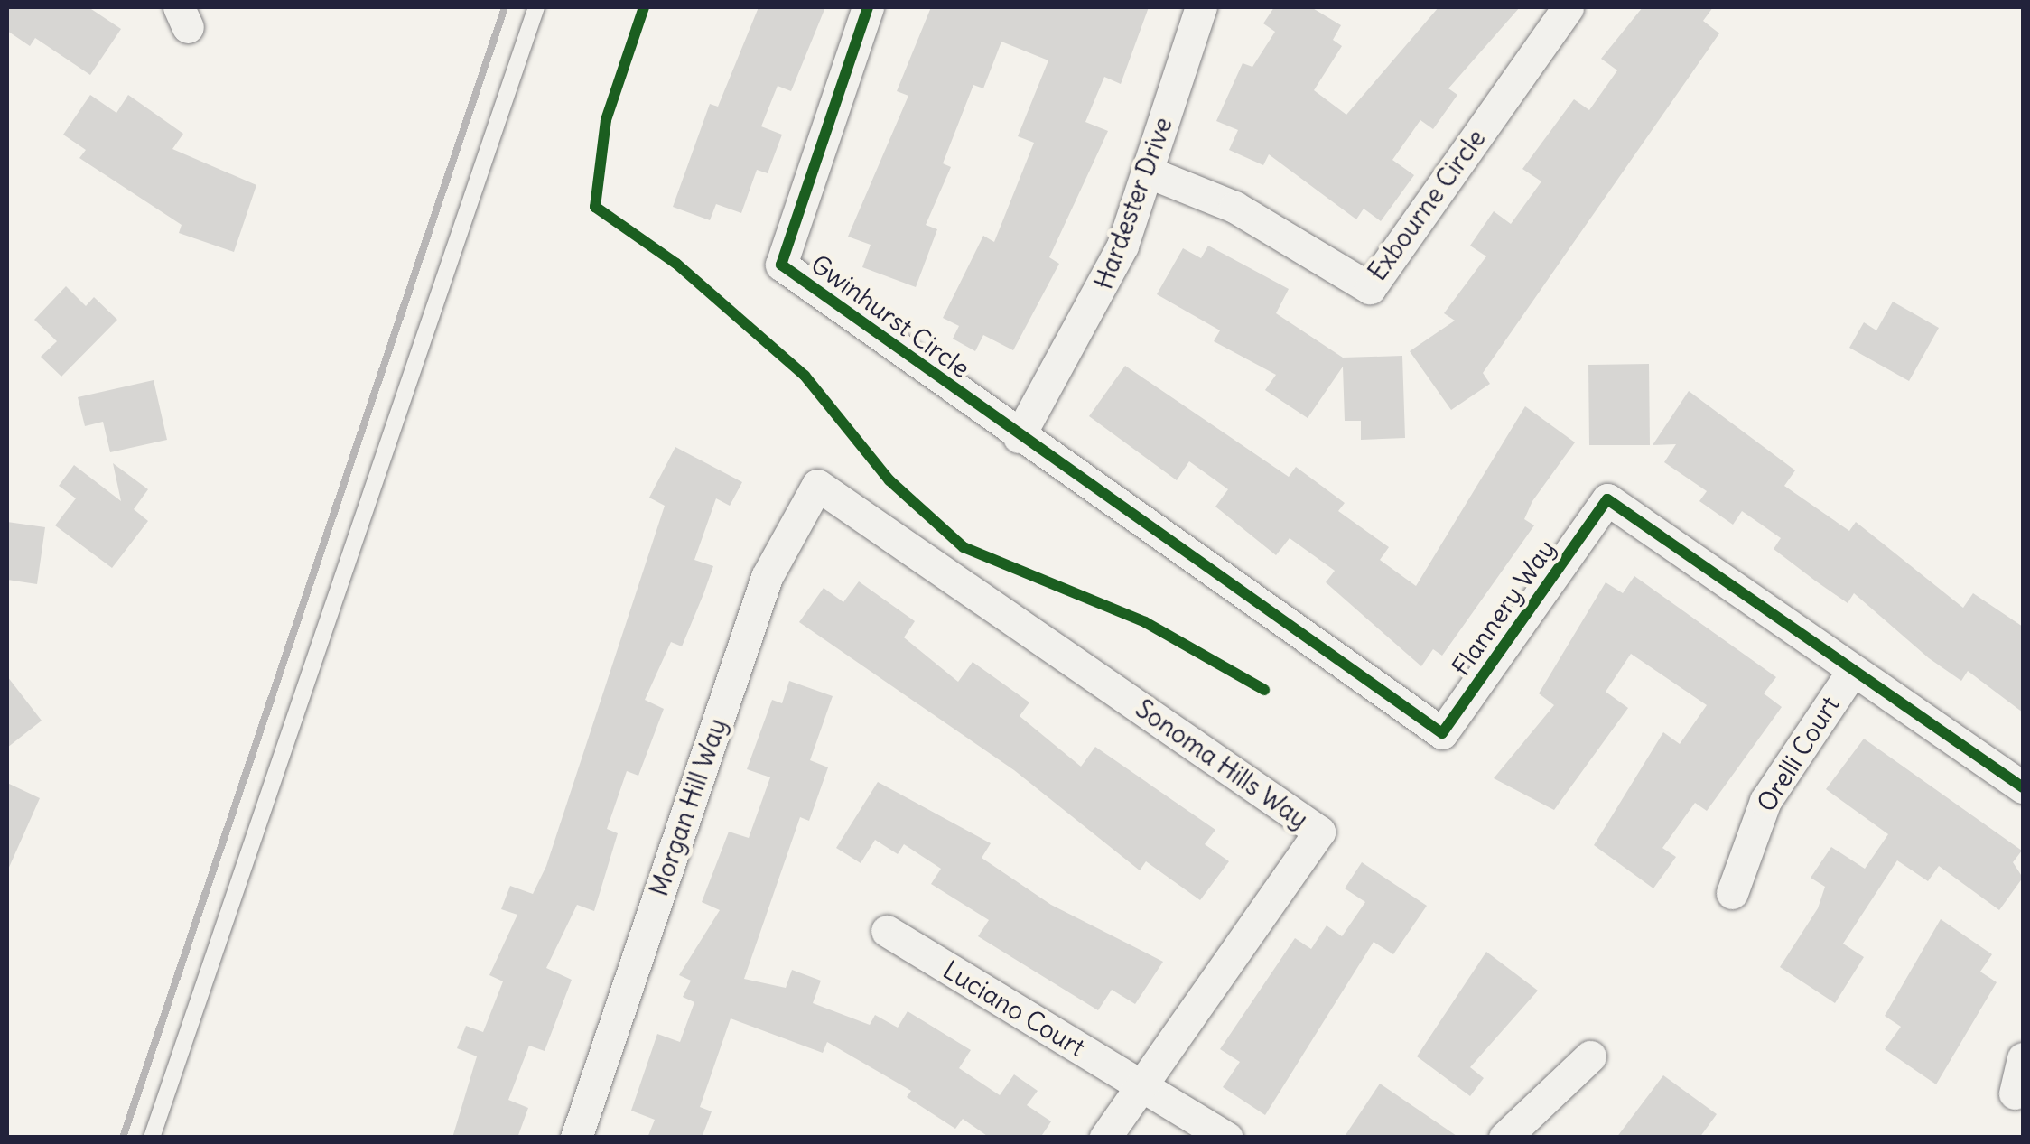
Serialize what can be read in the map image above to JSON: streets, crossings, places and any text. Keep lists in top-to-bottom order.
{
  "streets": {
    "street": [
      "Hardester Drive",
      "Exbourne Circle",
      "Gwinhurst Circle",
      "Flannery Way",
      "Orelli Court",
      "Sonoma Hills Way",
      "Morgan Hill Way",
      "Luciano Court"
    ]
  },
  "crossings": [
    ["Hardester Drive", "Exbourne Circle"],
    ["Hardester Drive", "Gwinhurst Circle"],
    ["Hardester Drive", "Flannery Way"],
    ["Gwinhurst Circle", "Flannery Way"],
    ["Flannery Way", "Orelli Court"],
    ["Sonoma Hills Way", "Morgan Hill Way"],
    ["Sonoma Hills Way", "Luciano Court"]
  ]
}
